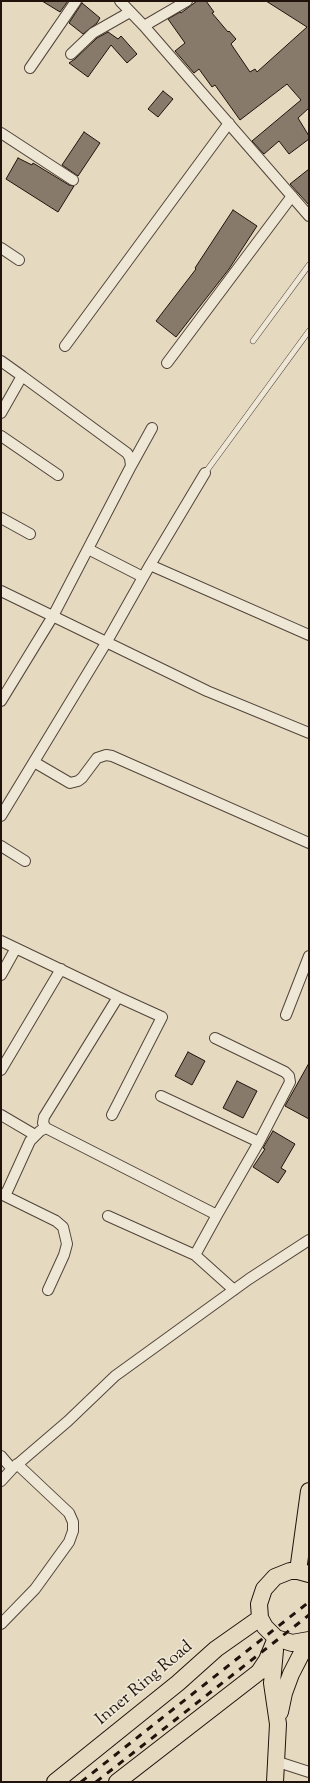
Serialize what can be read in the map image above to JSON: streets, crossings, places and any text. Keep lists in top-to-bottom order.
{
  "streets": {
    "main road": ["Inner Ring Road"]
  }
}
